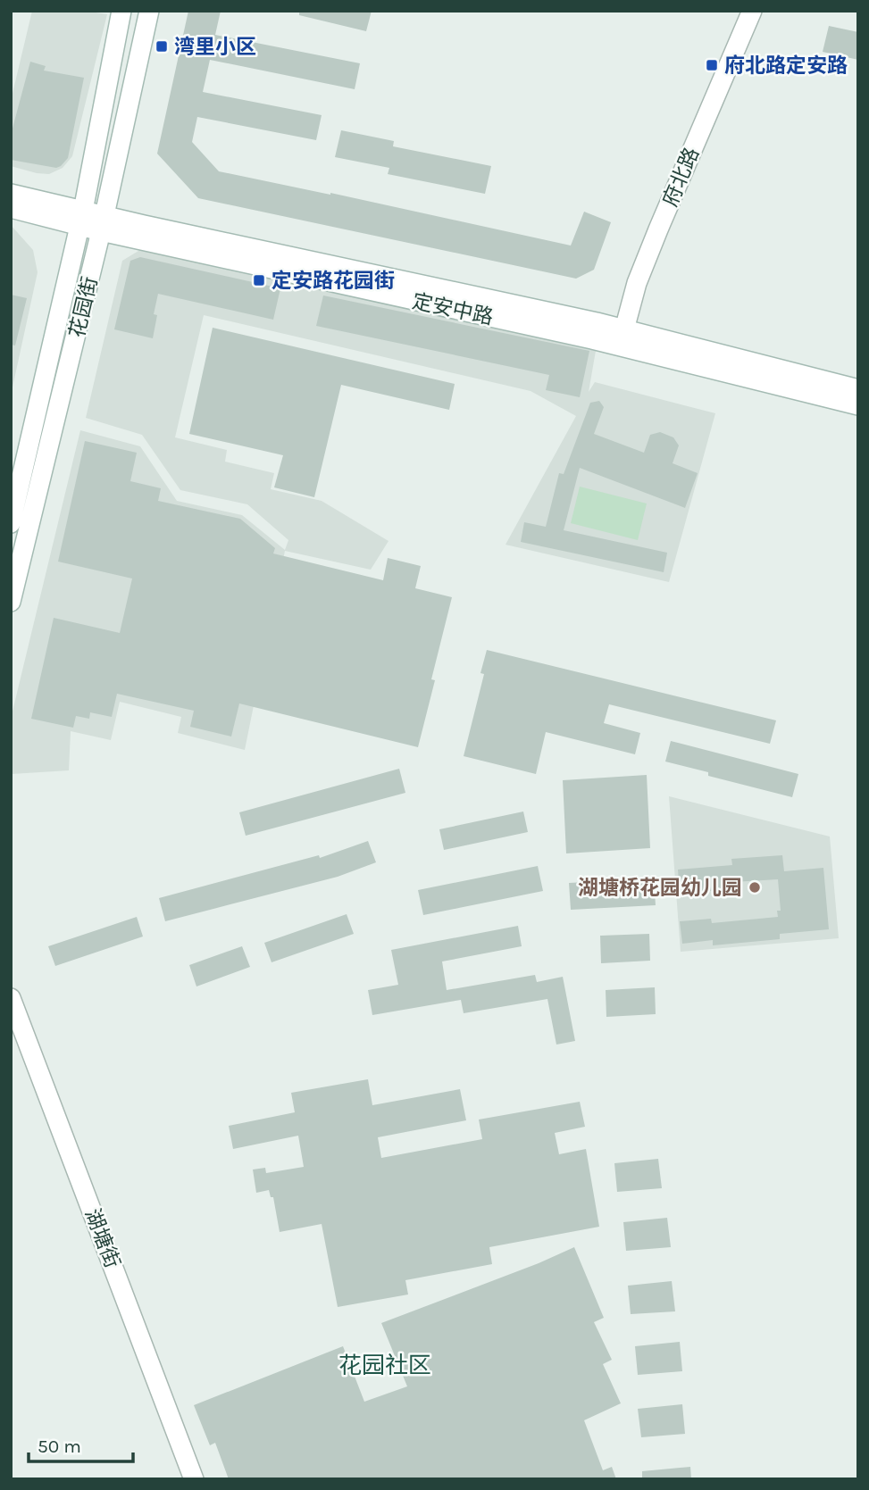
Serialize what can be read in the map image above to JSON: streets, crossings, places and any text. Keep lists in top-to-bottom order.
{
  "streets": {
    "main road": [
      "府北路",
      "花园街",
      "定安中路",
      "湖塘街"
    ]
  },
  "crossings": [
    ["府北路", "定安中路"],
    ["花园街", "定安中路"]
  ],
  "districts": ["花园社区"],
  "places": {
    "transit": ["湾里小区", "府北路定安路", "定安路花园街"],
    "other": ["湖塘桥花园幼儿园"]
  },
  "scale_bar": "50 m"
}
